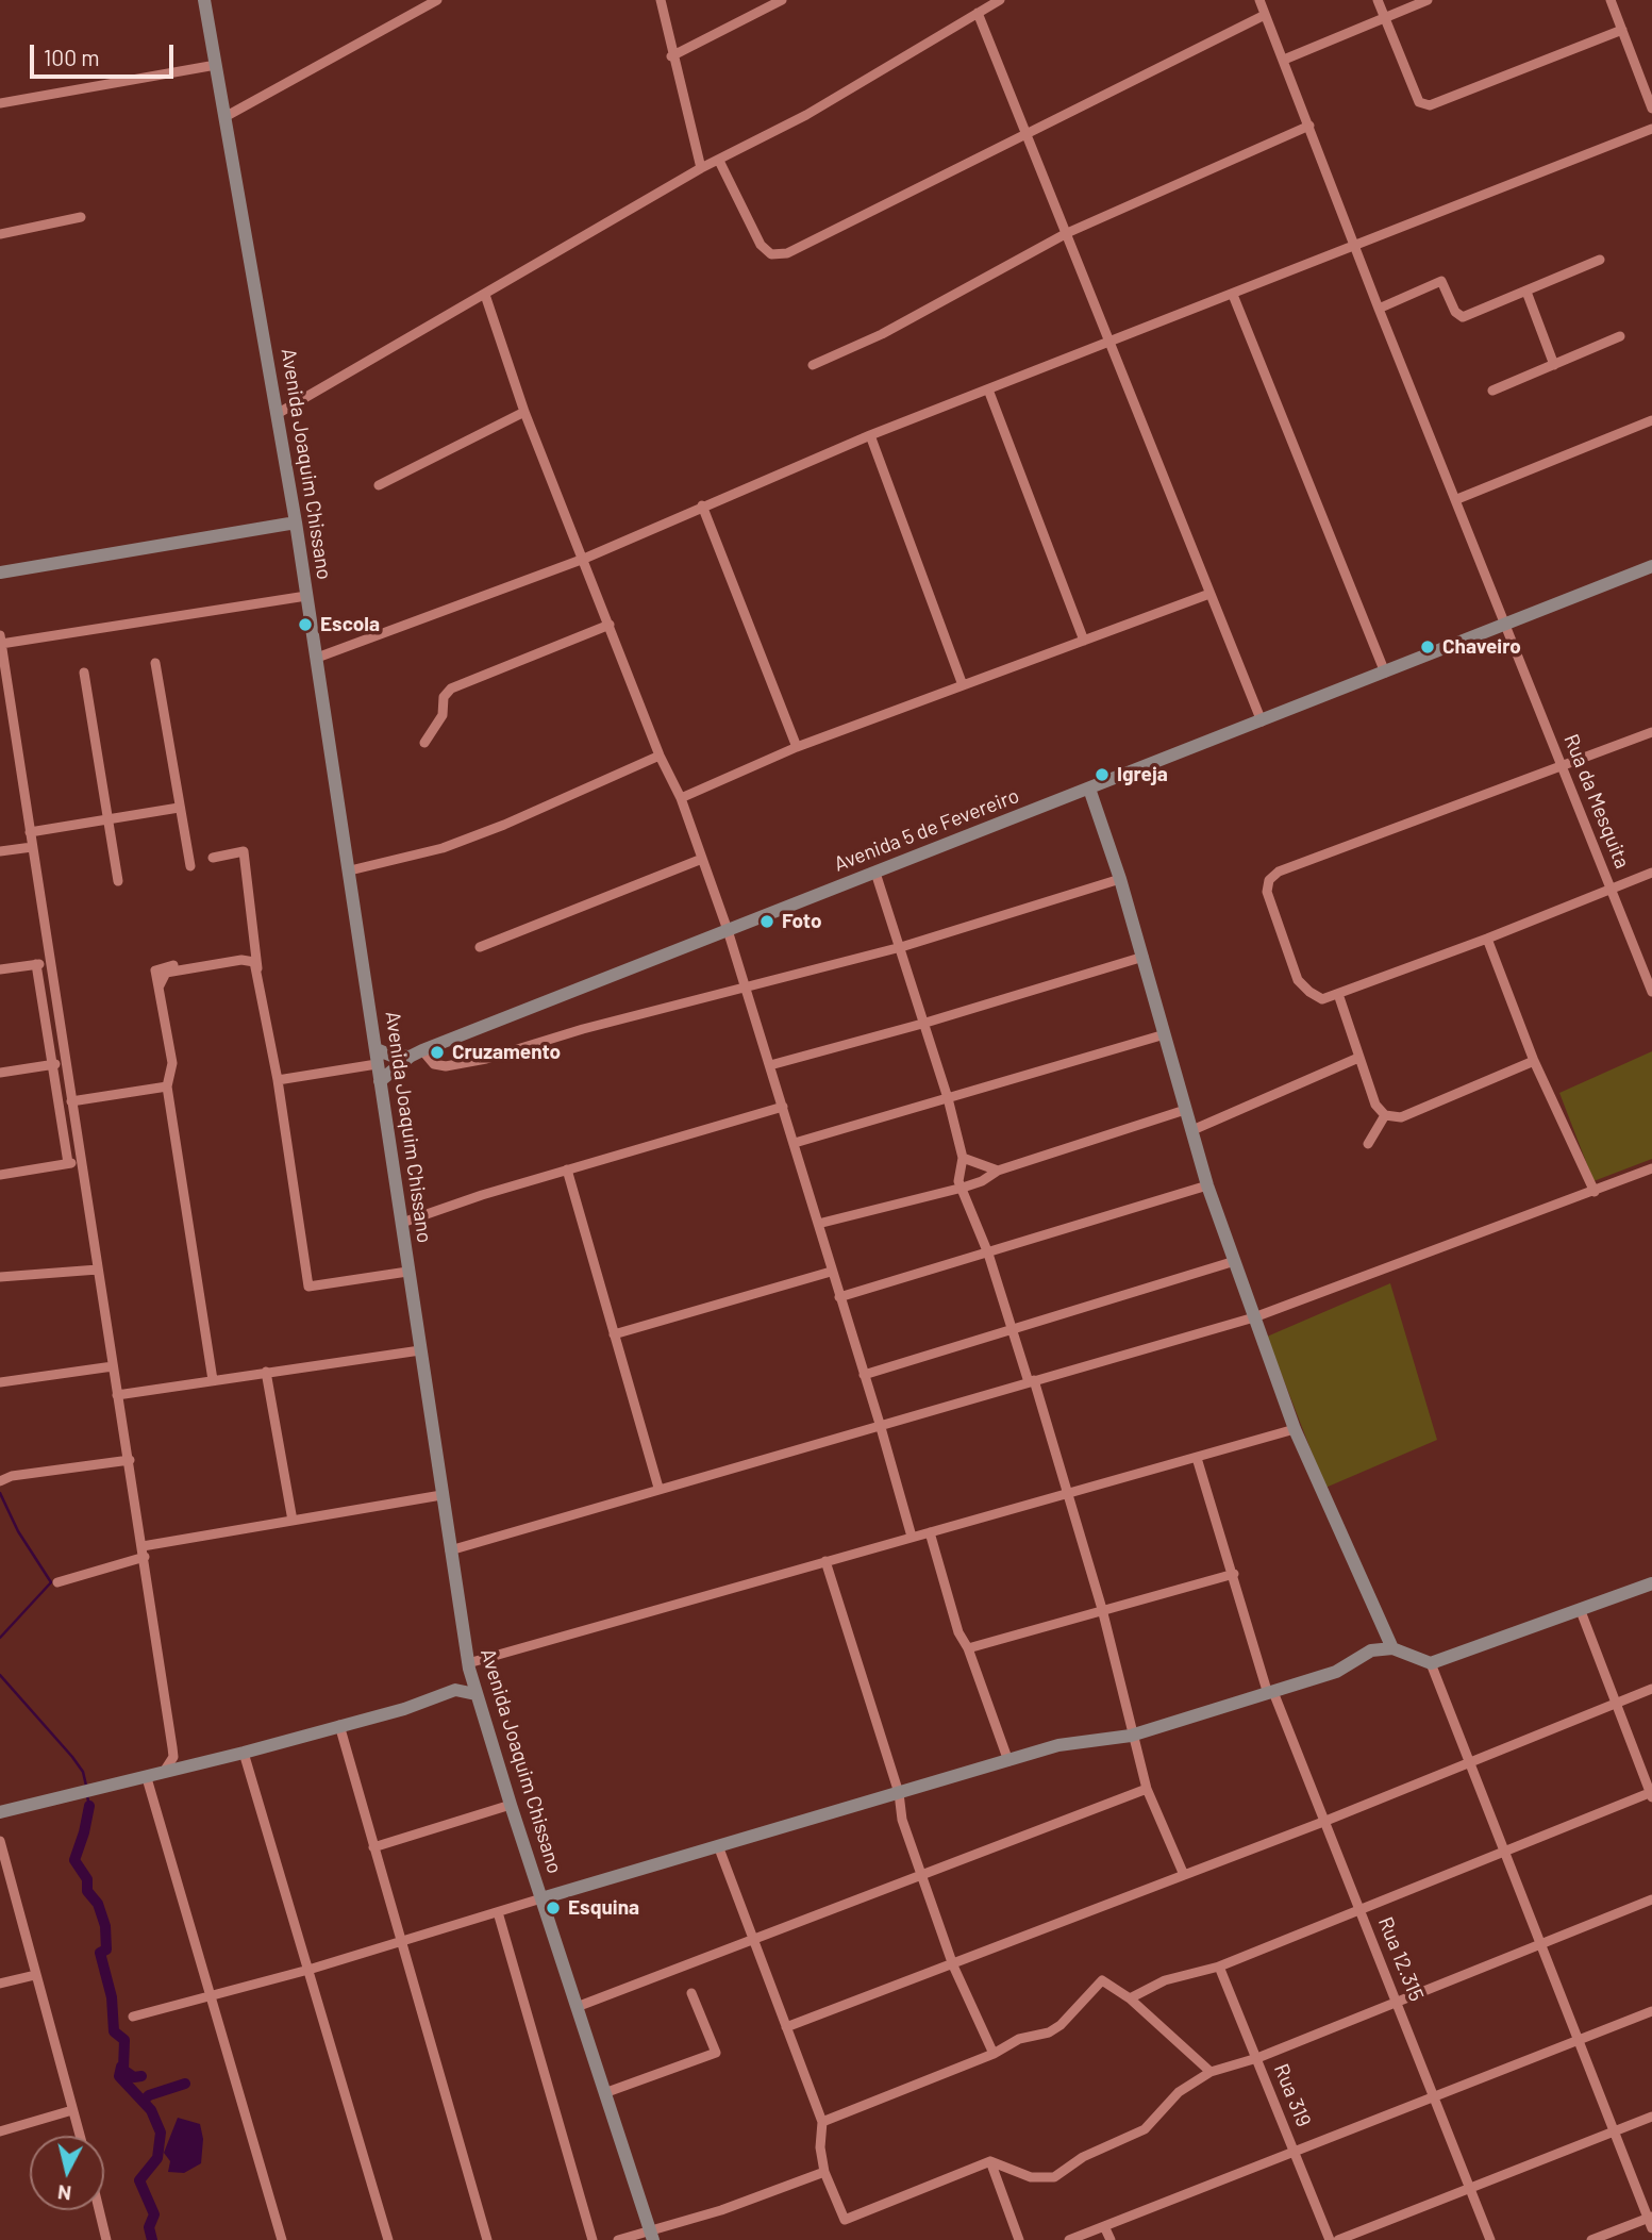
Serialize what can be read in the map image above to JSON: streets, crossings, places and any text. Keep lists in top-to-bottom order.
{
  "streets": {
    "street": [
      "Avenida Joaquim Chissano",
      "Rua da Mesquita",
      "Avenida 5 de Fevereiro",
      "Rua 12.315",
      "Rua 319"
    ]
  },
  "crossings": [
    ["Avenida Joaquim Chissano", "Avenida 5 de Fevereiro"],
    ["Rua da Mesquita", "Avenida 5 de Fevereiro"]
  ],
  "places": [
    "Escola",
    "Chaveiro",
    "Igreja",
    "Foto",
    "Cruzamento",
    "Esquina"
  ],
  "scale_bar": "100 m",
  "north": "bottom"
}
